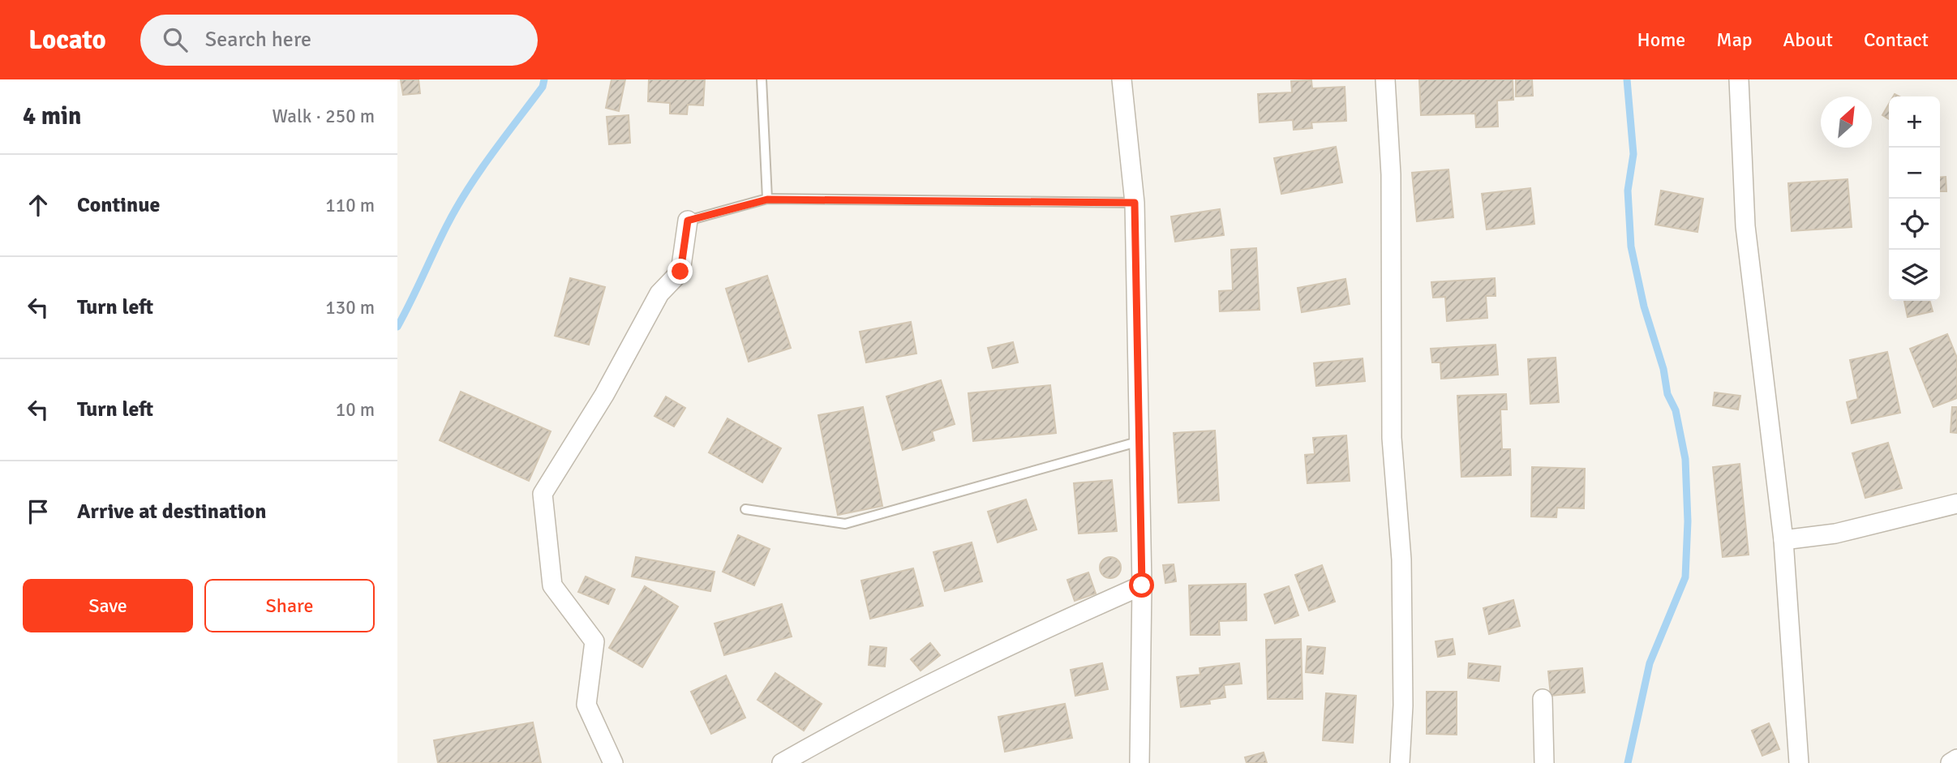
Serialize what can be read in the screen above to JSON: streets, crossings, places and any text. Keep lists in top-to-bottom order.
{
  "north": "top right",
  "page": {
    "header": "Locato",
    "search": "Search here",
    "nav": [
      "Home",
      "Map",
      "About",
      "Contact"
    ],
    "heading": ["4 min", "Walk · 250 m"],
    "map_buttons": ["+", "−"],
    "list": [
      ["Continue", "110 m"],
      ["Turn left", "130 m"],
      ["Turn left", "10 m"],
      "Arrive at destination"
    ],
    "buttons": ["Save", "Share"]
  }
}
